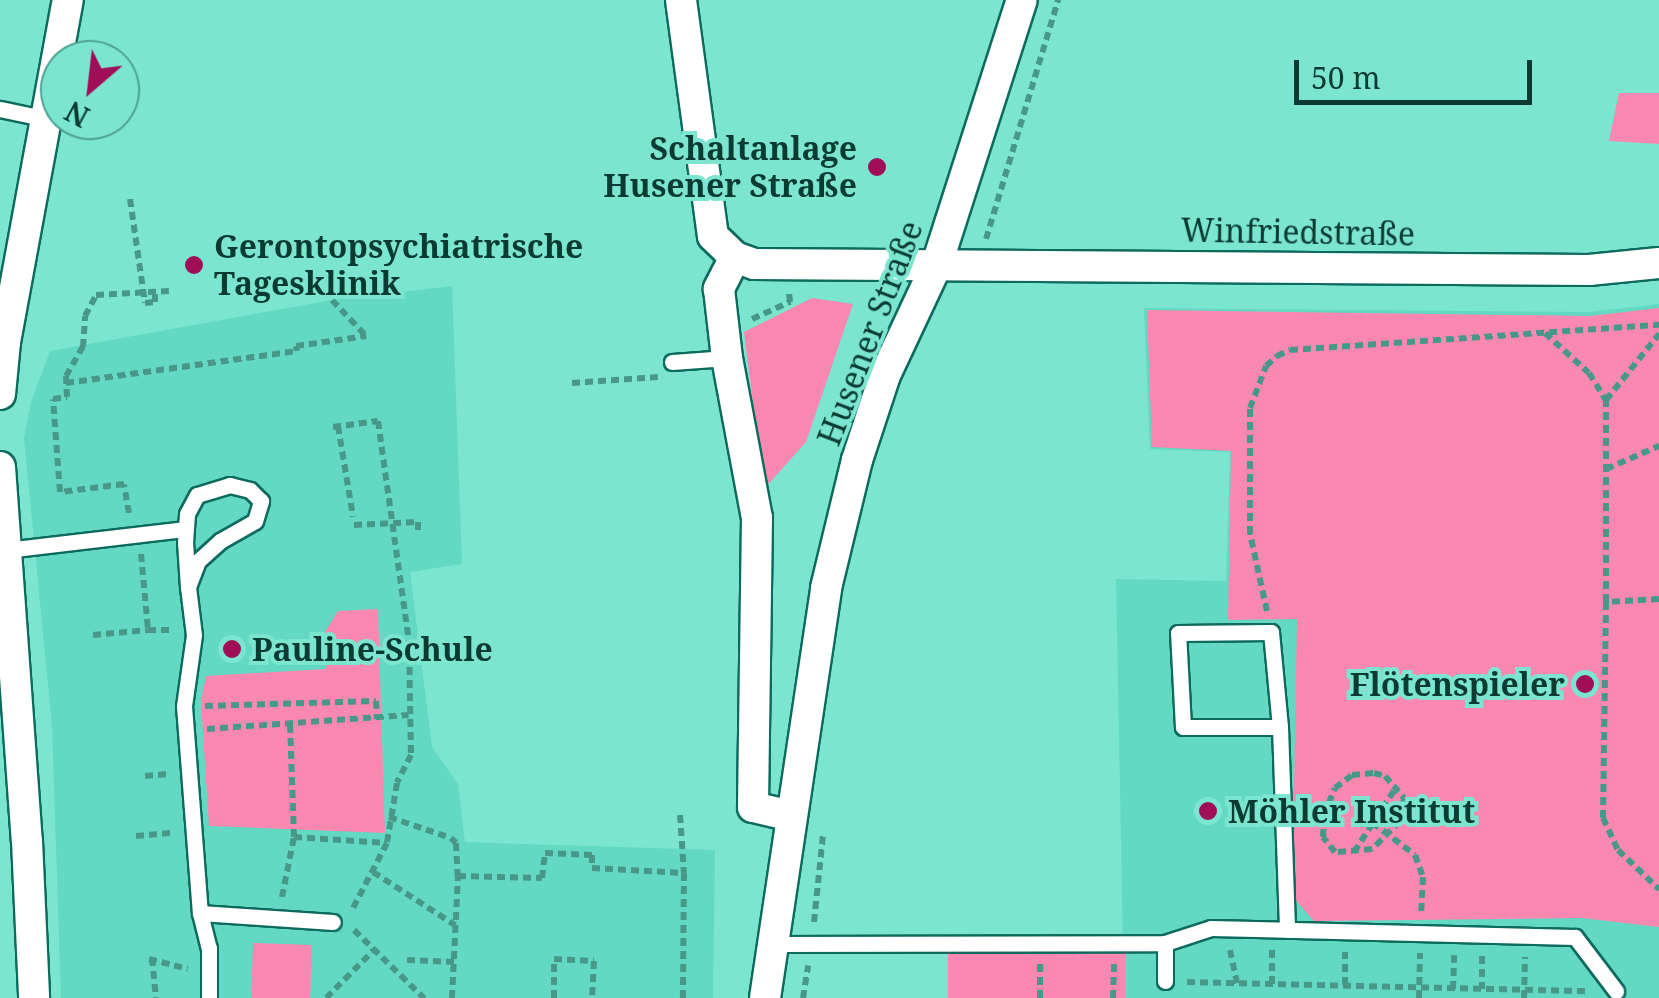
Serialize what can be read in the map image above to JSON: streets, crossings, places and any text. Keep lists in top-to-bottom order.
{
  "streets": {
    "street": ["Winfriedstraße", "Husener Straße"]
  },
  "crossings": [
    ["Winfriedstraße", "Husener Straße"]
  ],
  "places": [
    "Schaltanlage Husener Straße",
    "Gerontopsychiatrische Tagesklinik",
    "Pauline-Schule",
    "Flötenspieler",
    "Möhler Institut"
  ],
  "scale_bar": "50 m",
  "north": "bottom left"
}
